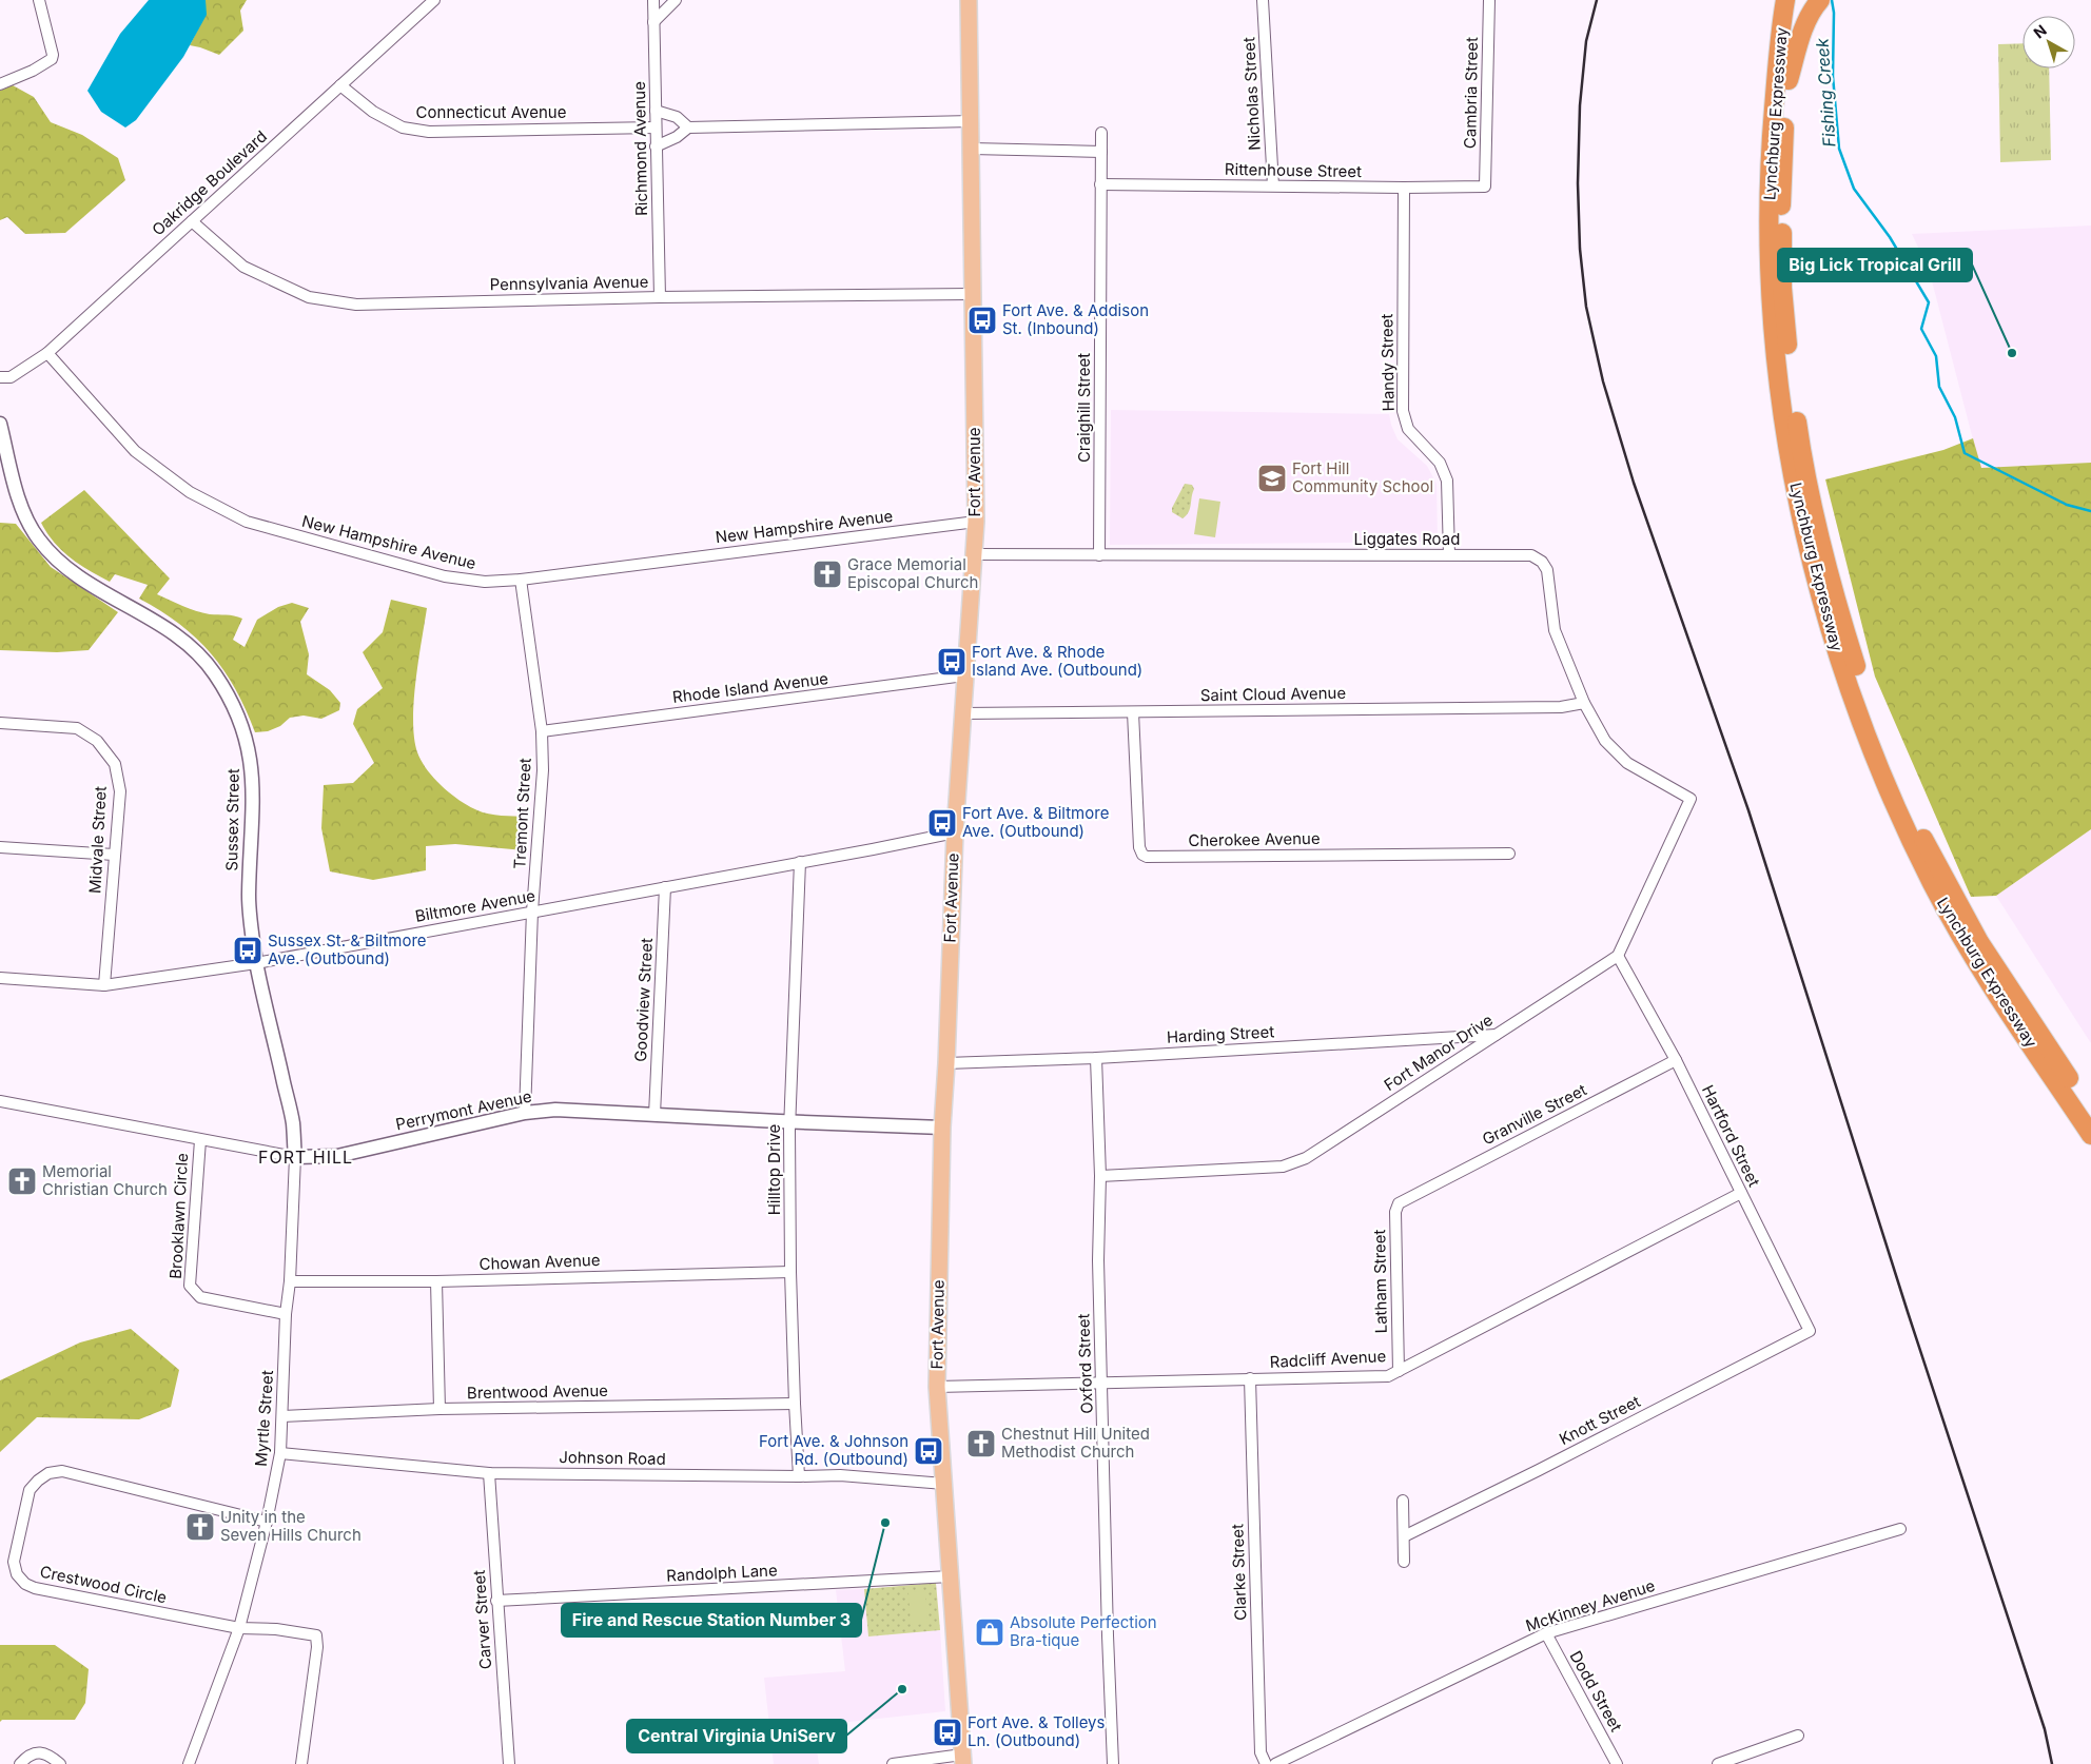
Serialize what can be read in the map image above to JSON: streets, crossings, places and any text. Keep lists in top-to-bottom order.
{
  "streets": {
    "highway": ["Lynchburg Expressway"],
    "main road": ["Fort Avenue"],
    "street": [
      "Cambria Street",
      "Nicholas Street",
      "Connecticut Avenue",
      "Richmond Avenue",
      "Rittenhouse Street",
      "Oakridge Boulevard",
      "Pennsylvania Avenue",
      "Handy Street",
      "Craighill Street",
      "New Hampshire Avenue",
      "Liggates Road",
      "Rhode Island Avenue",
      "Saint Cloud Avenue",
      "Tremont Street",
      "Sussex Street",
      "Midvale Street",
      "Cherokee Avenue",
      "Biltmore Avenue",
      "Goodview Street",
      "Harding Street",
      "Fort Manor Drive",
      "Perrymont Avenue",
      "Granville Street",
      "Hartford Street",
      "Hilltop Drive",
      "Brooklawn Circle",
      "Chowan Avenue",
      "Latham Street",
      "Radcliff Avenue",
      "Oxford Street",
      "Brentwood Avenue",
      "Myrtle Street",
      "Knott Street",
      "Johnson Road",
      "Clarke Street",
      "Randolph Lane",
      "Crestwood Circle",
      "McKinney Avenue",
      "Carver Street",
      "Dodd Street"
    ]
  },
  "crossings": [
    ["Cambria Street", "Rittenhouse Street"],
    ["Nicholas Street", "Rittenhouse Street"],
    ["Connecticut Avenue", "Richmond Avenue"],
    ["Connecticut Avenue", "Oakridge Boulevard"],
    ["Richmond Avenue", "Pennsylvania Avenue"],
    ["Rittenhouse Street", "Handy Street"],
    ["Rittenhouse Street", "Craighill Street"],
    ["Oakridge Boulevard", "Pennsylvania Avenue"],
    ["Oakridge Boulevard", "New Hampshire Avenue"],
    ["Pennsylvania Avenue", "Fort Avenue"],
    ["Handy Street", "Liggates Road"],
    ["Craighill Street", "Liggates Road"],
    ["Fort Avenue", "New Hampshire Avenue"],
    ["Fort Avenue", "Liggates Road"],
    ["Fort Avenue", "Rhode Island Avenue"],
    ["Fort Avenue", "Saint Cloud Avenue"],
    ["Fort Avenue", "Biltmore Avenue"],
    ["Fort Avenue", "Harding Street"],
    ["Fort Avenue", "Perrymont Avenue"],
    ["Fort Avenue", "Radcliff Avenue"],
    ["Fort Avenue", "Johnson Road"],
    ["Fort Avenue", "Randolph Lane"],
    ["New Hampshire Avenue", "Tremont Street"],
    ["Liggates Road", "Saint Cloud Avenue"],
    ["Liggates Road", "Fort Manor Drive"],
    ["Liggates Road", "Hartford Street"],
    ["Rhode Island Avenue", "Tremont Street"],
    ["Saint Cloud Avenue", "Cherokee Avenue"],
    ["Tremont Street", "Biltmore Avenue"],
    ["Tremont Street", "Perrymont Avenue"],
    ["Sussex Street", "Biltmore Avenue"],
    ["Sussex Street", "Perrymont Avenue"],
    ["Sussex Street", "Myrtle Street"],
    ["Midvale Street", "Biltmore Avenue"],
    ["Biltmore Avenue", "Goodview Street"],
    ["Biltmore Avenue", "Hilltop Drive"],
    ["Goodview Street", "Perrymont Avenue"],
    ["Harding Street", "Fort Manor Drive"],
    ["Harding Street", "Oxford Street"],
    ["Fort Manor Drive", "Hartford Street"],
    ["Fort Manor Drive", "Oxford Street"],
    ["Perrymont Avenue", "Hilltop Drive"],
    ["Perrymont Avenue", "Brooklawn Circle"],
    ["Perrymont Avenue", "Myrtle Street"],
    ["Granville Street", "Hartford Street"],
    ["Granville Street", "Latham Street"],
    ["Hartford Street", "Radcliff Avenue"],
    ["Hartford Street", "Knott Street"],
    ["Hilltop Drive", "Chowan Avenue"],
    ["Hilltop Drive", "Brentwood Avenue"],
    ["Hilltop Drive", "Johnson Road"],
    ["Brooklawn Circle", "Myrtle Street"],
    ["Chowan Avenue", "Myrtle Street"],
    ["Latham Street", "Radcliff Avenue"],
    ["Radcliff Avenue", "Oxford Street"],
    ["Radcliff Avenue", "Clarke Street"],
    ["Brentwood Avenue", "Myrtle Street"],
    ["Myrtle Street", "Johnson Road"],
    ["Myrtle Street", "Crestwood Circle"],
    ["Johnson Road", "Carver Street"],
    ["Randolph Lane", "Carver Street"],
    ["McKinney Avenue", "Dodd Street"]
  ],
  "districts": ["FORT HILL"],
  "water": ["Fishing Creek"],
  "places": {
    "bus stop": [
      "Fort Ave. & Addison St. (Inbound)",
      "Fort Ave. & Rhode Island Ave. (Outbound)",
      "Fort Ave. & Biltmore Ave. (Outbound)",
      "Sussex St. & Biltmore Ave. (Outbound)",
      "Fort Ave. & Johnson Rd. (Outbound)",
      "Fort Ave. & Tolleys Ln. (Outbound)"
    ],
    "other": ["Big Lick Tropical Grill", "Fire and Rescue Station Number 3", "Central Virginia UniServ"],
    "school or university": ["Fort Hill Community School"],
    "church": [
      "Grace Memorial Episcopal Church",
      "Memorial Christian Church",
      "Chestnut Hill United Methodist Church",
      "Unity in the Seven Hills Church"
    ],
    "shop": ["Absolute Perfection Bra-tique"]
  },
  "north": "top left"
}
